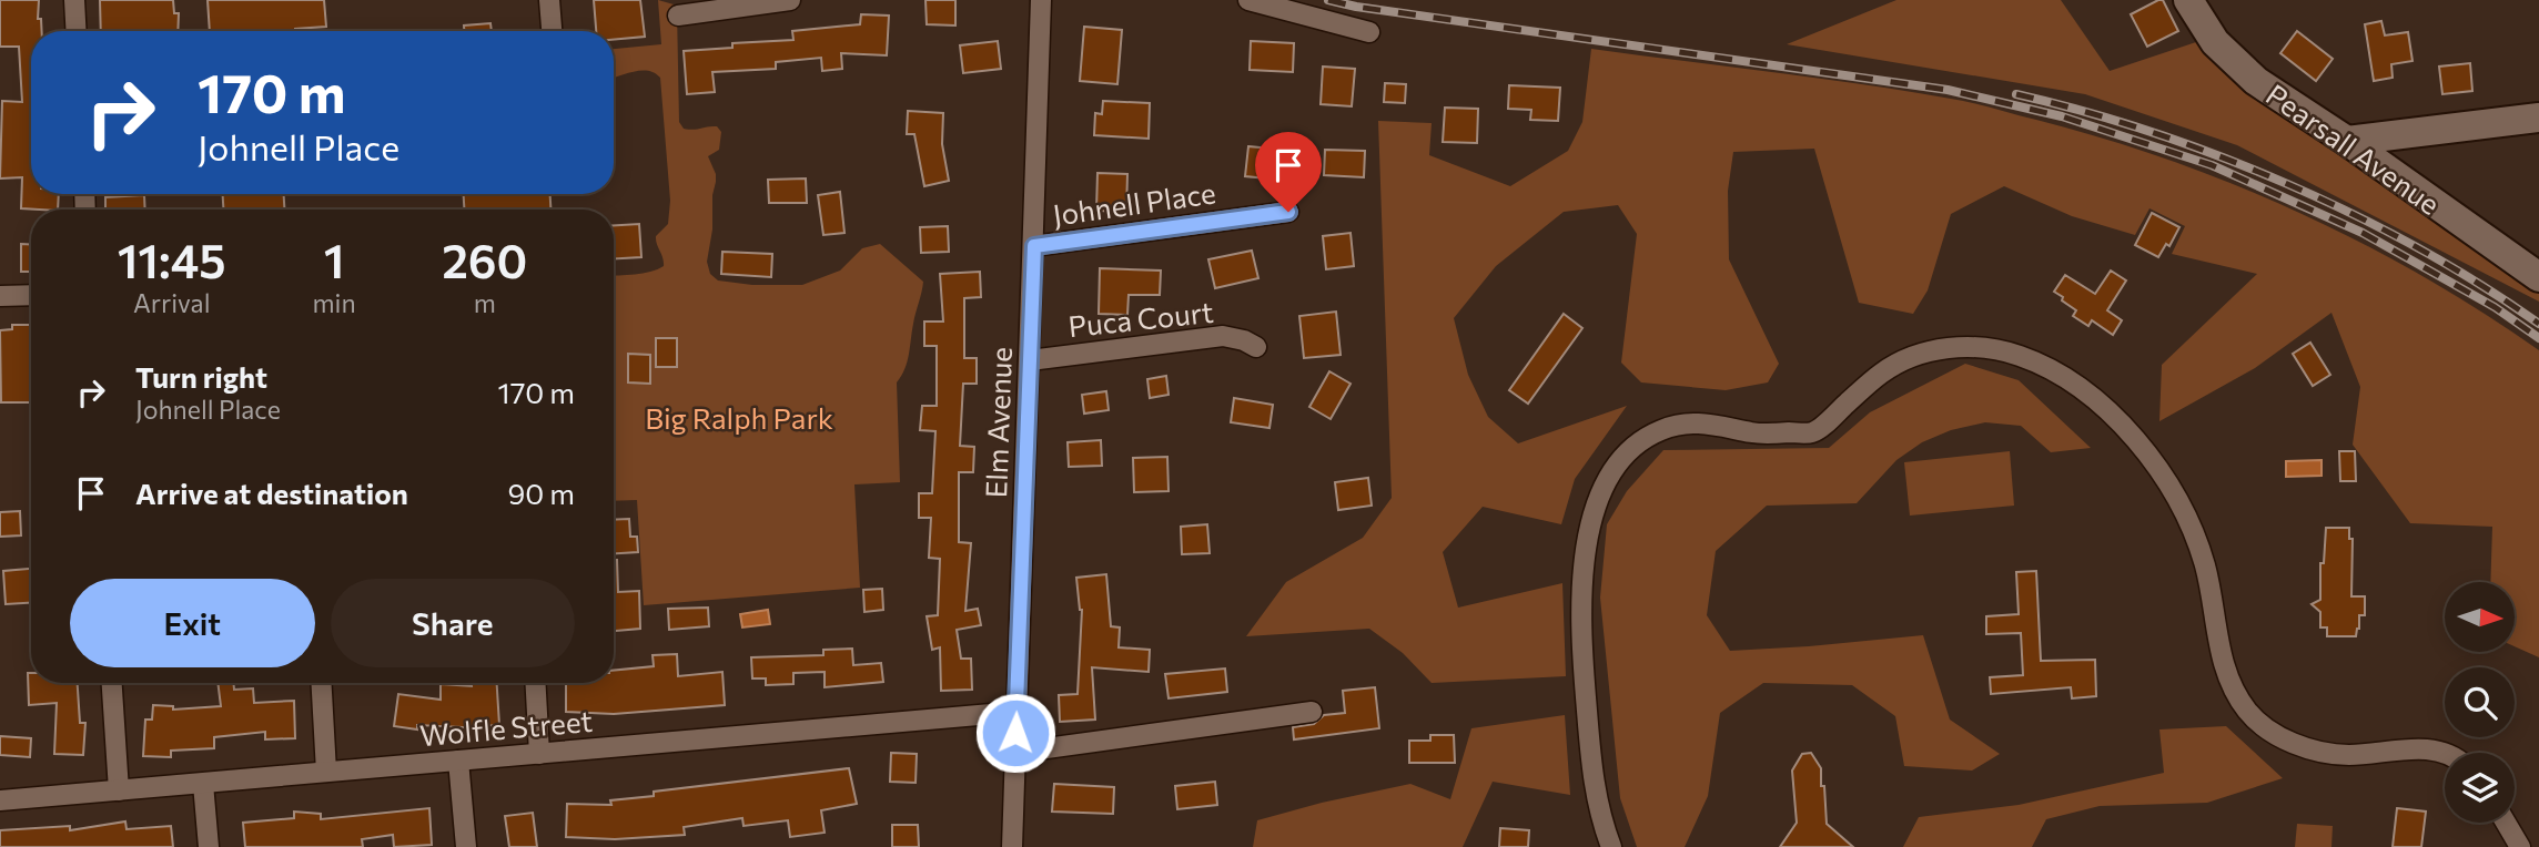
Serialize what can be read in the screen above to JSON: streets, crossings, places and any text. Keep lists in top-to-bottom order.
{
  "streets": {
    "street": [
      "Pearsall Avenue",
      "Johnell Place",
      "Puca Court",
      "Elm Avenue",
      "Wolfle Street"
    ]
  },
  "crossings": [
    ["Johnell Place", "Elm Avenue"],
    ["Puca Court", "Elm Avenue"],
    ["Elm Avenue", "Wolfle Street"]
  ],
  "parks": ["Big Ralph Park"],
  "north": "right",
  "page": {
    "turn": ["170 m", "Johnell Place"],
    "eta": [
      "11:45",
      "Arrival",
      "1",
      "min",
      "260",
      "m"
    ],
    "list": [
      {
        "name": "Turn right",
        "note": "Johnell Place",
        "value": "170 m"
      },
      {
        "name": "Arrive at destination",
        "value": "90 m"
      }
    ],
    "buttons": ["Exit", "Share"]
  }
}
